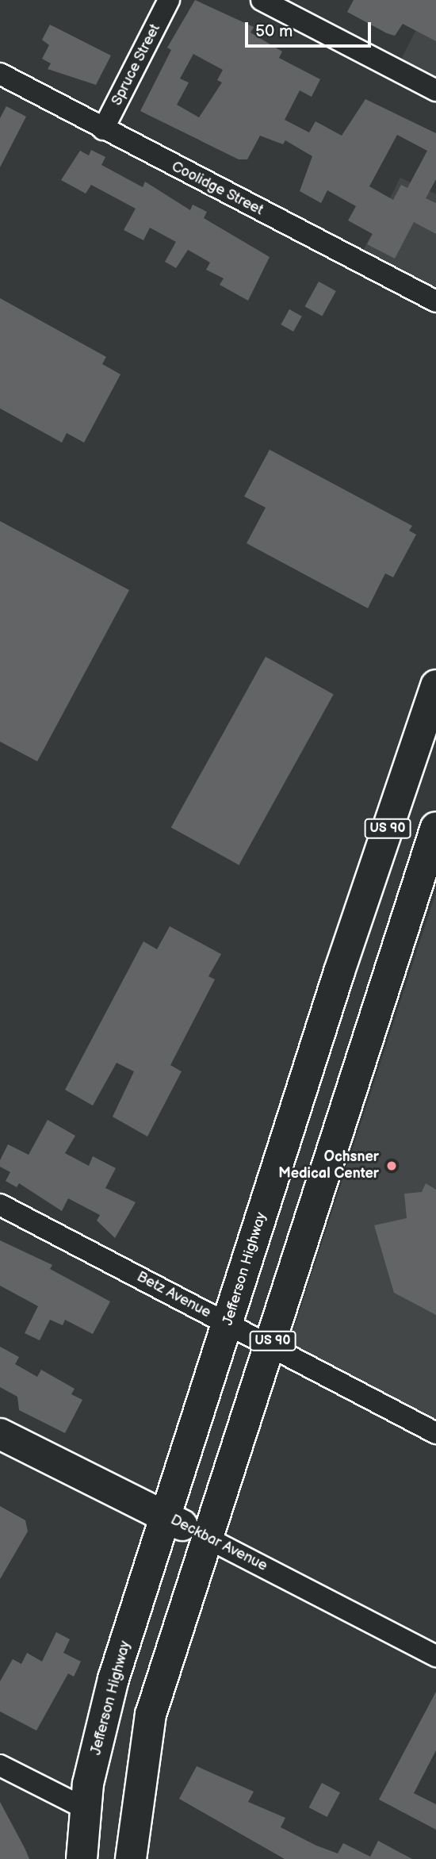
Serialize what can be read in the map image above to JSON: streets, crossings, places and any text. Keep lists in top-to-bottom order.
{
  "streets": {
    "main road": ["US 90", "Jefferson Highway", "Deckbar Avenue"],
    "street": ["Spruce Street", "Coolidge Street", "Betz Avenue"]
  },
  "crossings": [
    ["Spruce Street", "Coolidge Street"],
    ["US 90", "Betz Avenue"],
    ["US 90", "Deckbar Avenue"],
    ["Jefferson Highway", "Betz Avenue"],
    ["Jefferson Highway", "Deckbar Avenue"]
  ],
  "places": ["Ochsner Medical Center"],
  "scale_bar": "50 m"
}
